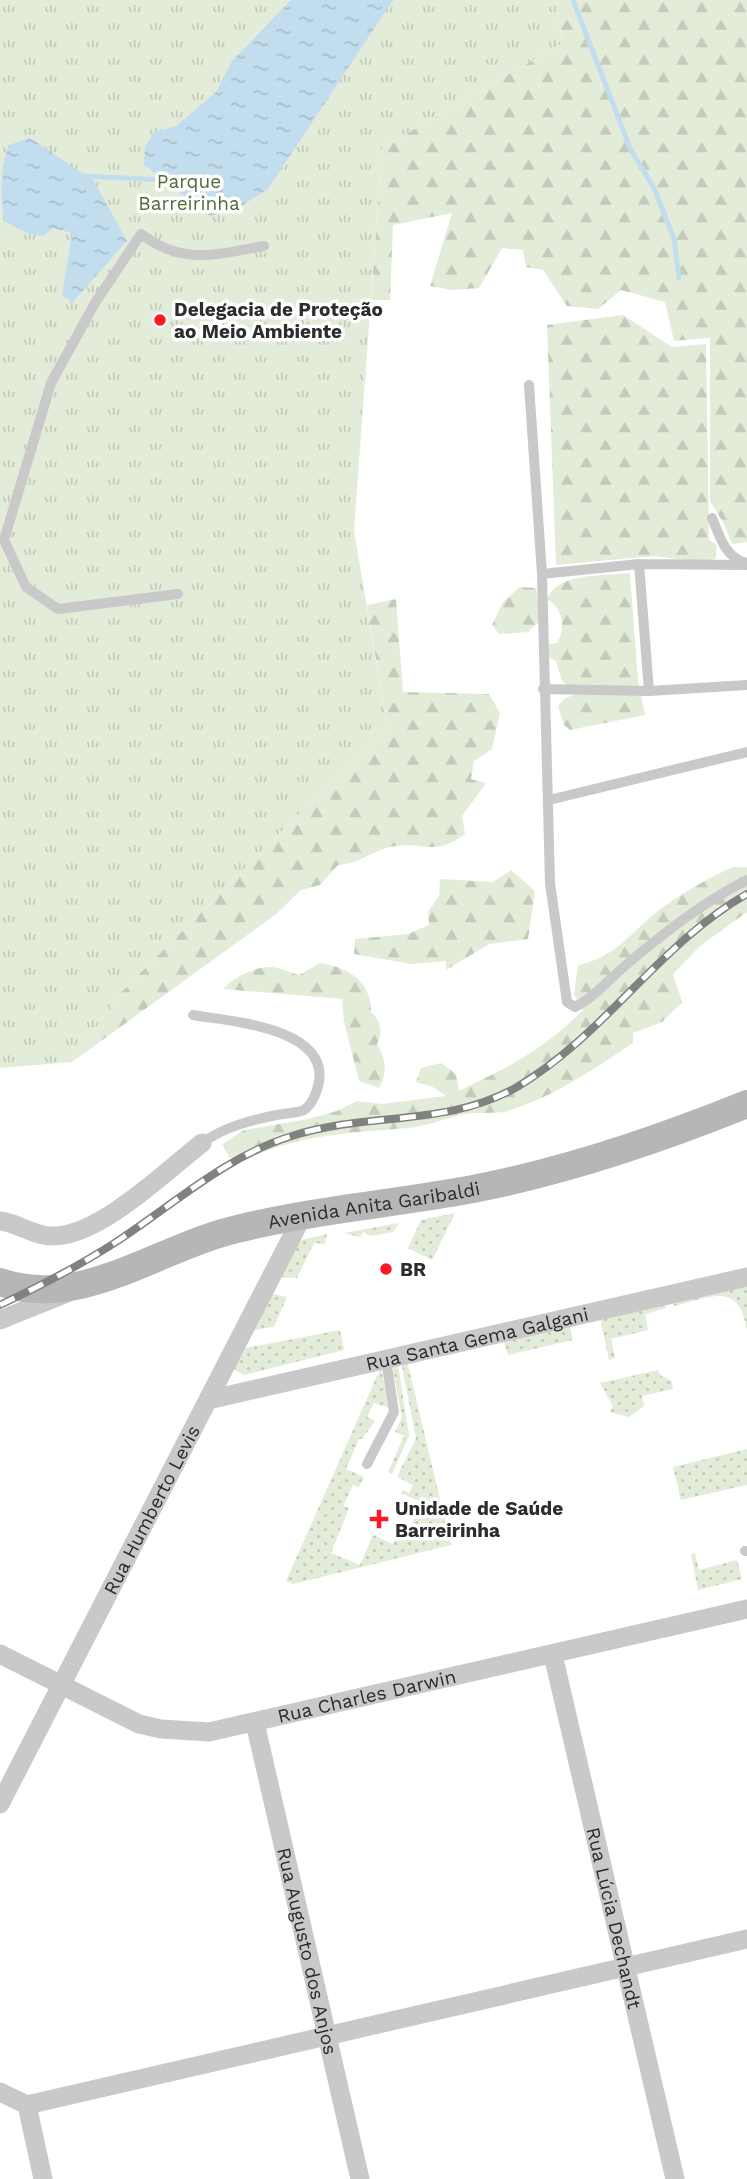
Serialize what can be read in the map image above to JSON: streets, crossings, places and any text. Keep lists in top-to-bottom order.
{
  "streets": {
    "main road": ["Avenida Anita Garibaldi"],
    "street": [
      "Rua Santa Gema Galgani",
      "Rua Humberto Levis",
      "Rua Charles Darwin",
      "Rua Lúcia Dechandt",
      "Rua Augusto dos Anjos"
    ]
  },
  "crossings": [
    ["Avenida Anita Garibaldi", "Rua Humberto Levis"],
    ["Rua Santa Gema Galgani", "Rua Humberto Levis"],
    ["Rua Humberto Levis", "Rua Charles Darwin"],
    ["Rua Charles Darwin", "Rua Lúcia Dechandt"],
    ["Rua Charles Darwin", "Rua Augusto dos Anjos"]
  ],
  "parks": ["Parque Barreirinha"],
  "places": {
    "other": ["Delegacia de Proteção ao Meio Ambiente", "BR"],
    "health": ["Unidade de Saúde Barreirinha"]
  }
}
